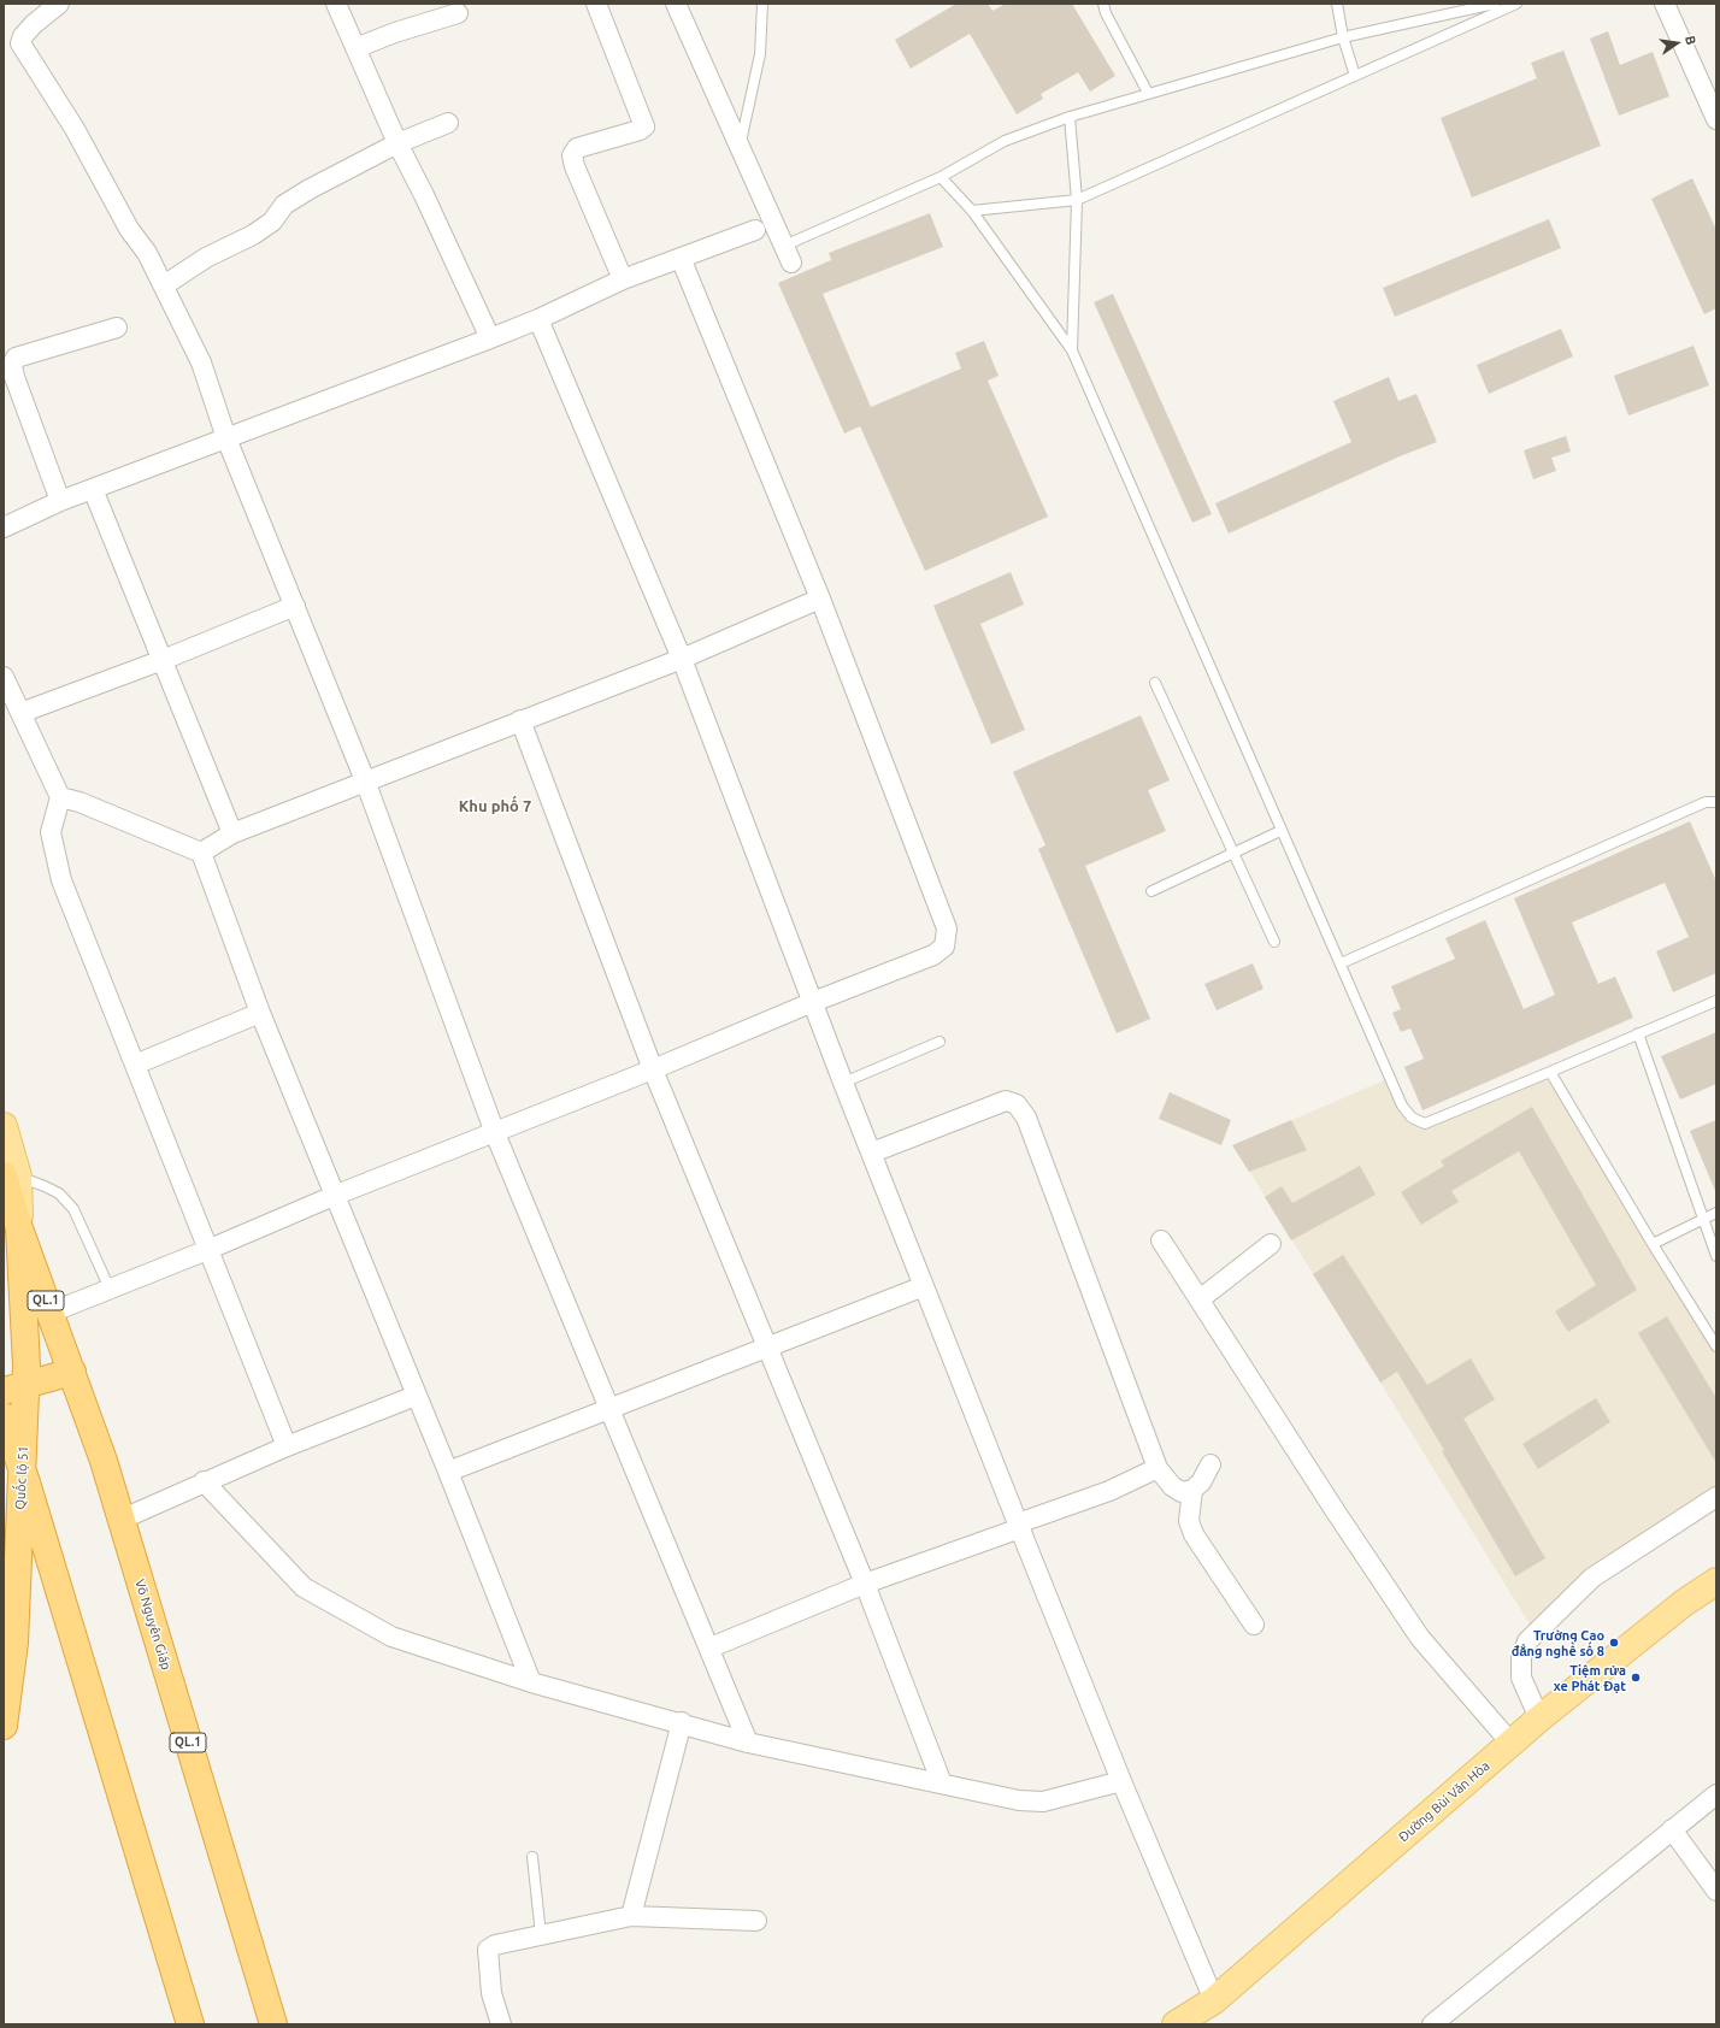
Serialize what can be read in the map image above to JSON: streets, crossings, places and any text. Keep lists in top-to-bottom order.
{
  "streets": {
    "highway": ["QL.1", "Quốc lộ 51", "Võ Nguyên Giáp"],
    "main road": ["Đường Bùi Văn Hòa"]
  },
  "crossings": [
    ["Quốc lộ 51", "Võ Nguyên Giáp"]
  ],
  "districts": ["Khu phố 7"],
  "places": ["Trường Cao đẳng nghề số 8", "Tiệm rửa xe Phát Đạt"],
  "north": "right"
}
